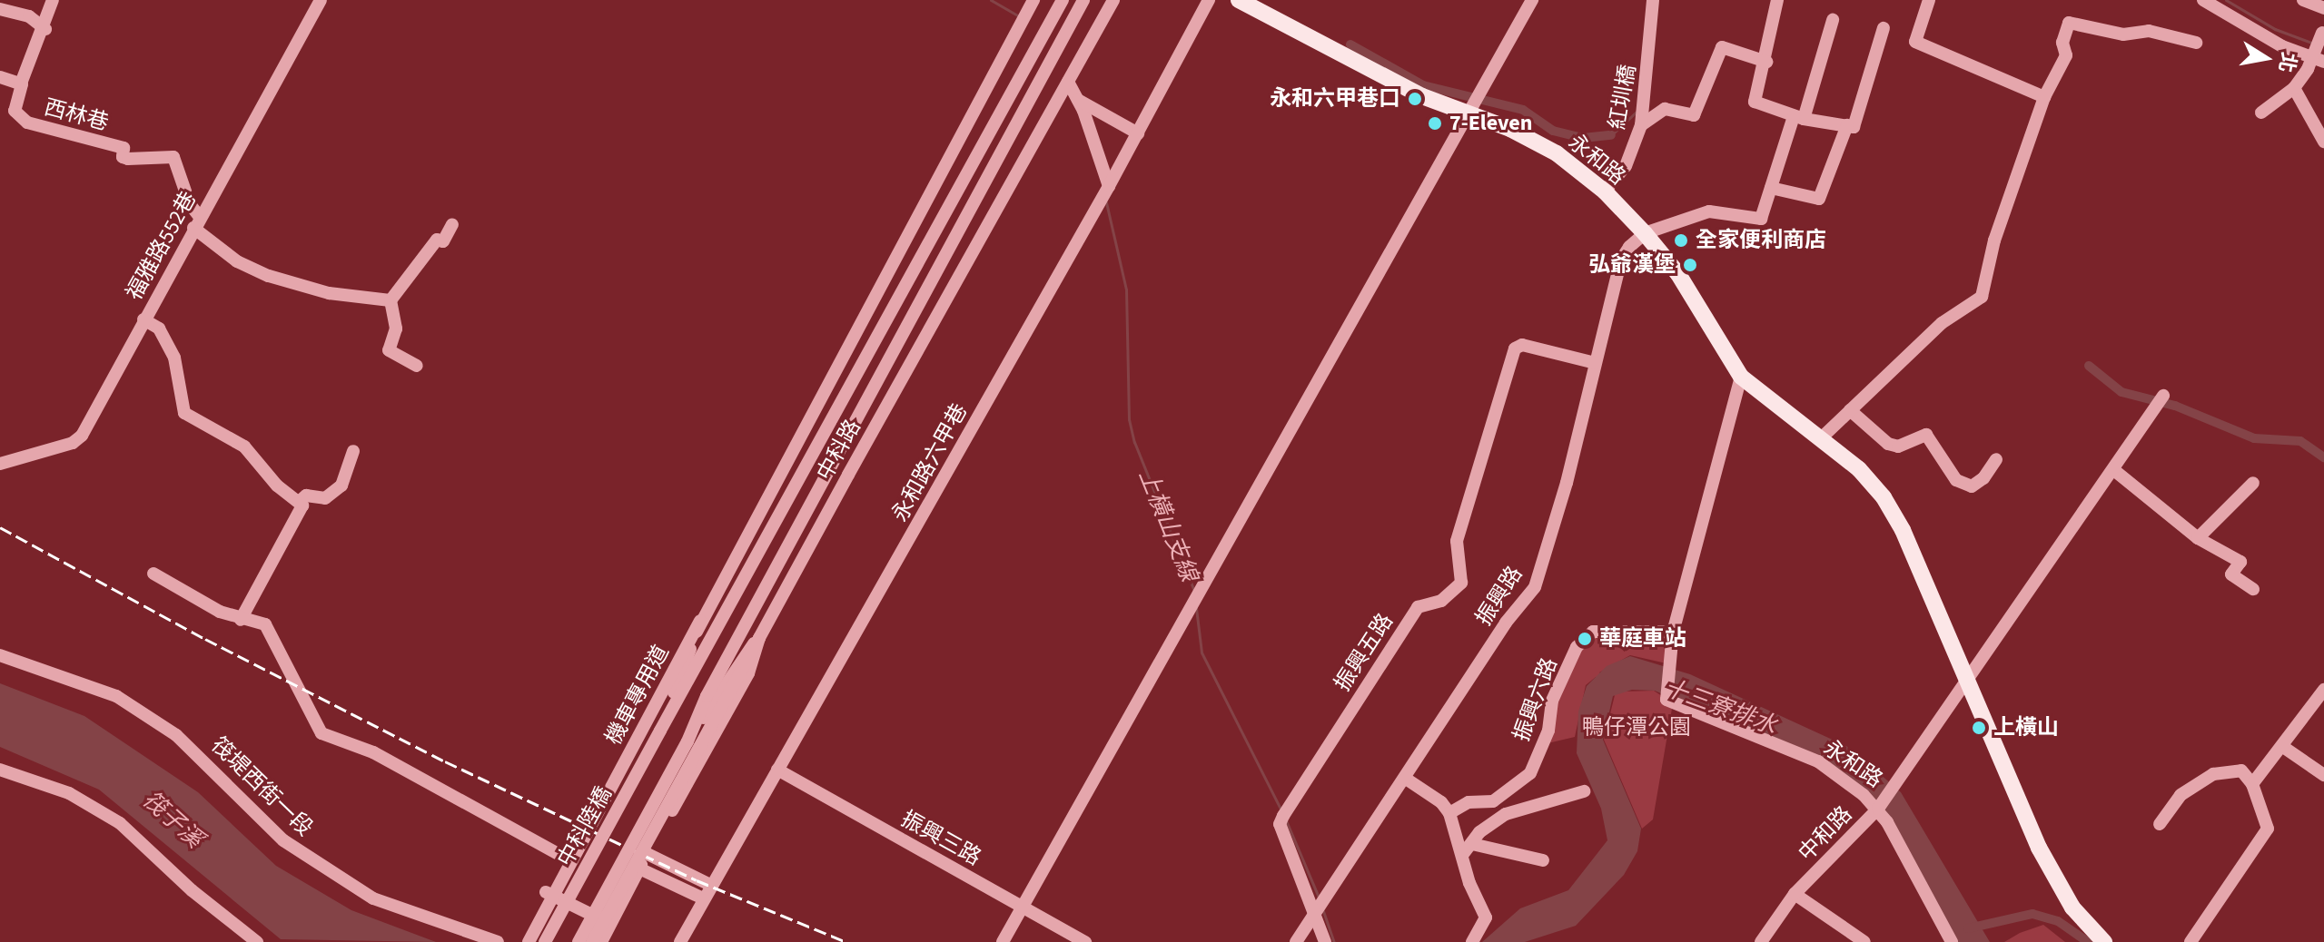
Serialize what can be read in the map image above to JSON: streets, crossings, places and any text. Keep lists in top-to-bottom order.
{
  "streets": {
    "main road": ["永和路"],
    "street": [
      "紅圳橋",
      "西林巷",
      "福雅路552巷",
      "中科路",
      "永和路六甲巷",
      "振興路",
      "振興五路",
      "機車專用道",
      "振興六路",
      "筏堤西街一段",
      "中科陸橋",
      "中和路",
      "振興三路"
    ]
  },
  "crossings": [
    ["紅圳橋", "永和路"],
    ["西林巷", "福雅路552巷"],
    ["永和路", "振興路"],
    ["永和路", "振興六路"],
    ["永和路", "中和路"],
    ["中科路", "機車專用道"],
    ["中科路", "中科陸橋"],
    ["永和路六甲巷", "振興三路"],
    ["振興路", "振興五路"]
  ],
  "water": ["上橫山支線", "十三寮排水", "筏子溪"],
  "parks": ["鴨仔潭公園"],
  "places": [
    "永和六甲巷口",
    "7-Eleven",
    "全家便利商店",
    "弘爺漢堡",
    "華庭車站",
    "上橫山"
  ],
  "north": "right"
}
